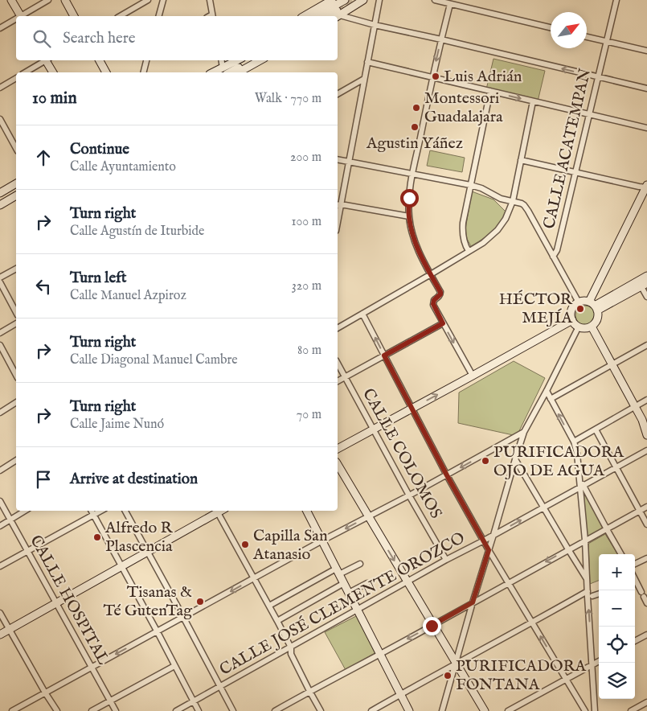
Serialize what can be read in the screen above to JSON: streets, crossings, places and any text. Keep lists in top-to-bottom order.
{
  "streets": {
    "street": [
      "CALLE ACATEMPAN",
      "CALLE COLOMOS",
      "CALLE HOSPITAL",
      "CALLE JOSÉ CLEMENTE OROZCO"
    ]
  },
  "crossings": [
    ["CALLE COLOMOS", "CALLE JOSÉ CLEMENTE OROZCO"]
  ],
  "places": [
    "Luis Adrián",
    "Montessori Guadalajara",
    "Agustin Yáñez",
    "HÉCTOR MEJÍA",
    "PURIFICADORA OJO DE AGUA",
    "Alfredo R Plascencia",
    "Capilla San Atanasio",
    "Tisanas & Té GutenTag",
    "PURIFICADORA FONTANA"
  ],
  "north": "top right",
  "page": {
    "search": "Search here",
    "heading": ["10 min", "Walk · 770 m"],
    "list": [
      ["Continue", "Calle Ayuntamiento", "200 m"],
      ["Turn right", "Calle Agustín de Iturbide", "100 m"],
      ["Turn left", "Calle Manuel Azpiroz", "320 m"],
      ["Turn right", "Calle Diagonal Manuel Cambre", "80 m"],
      ["Turn right", "Calle Jaime Nunó", "70 m"],
      "Arrive at destination"
    ],
    "map_buttons": ["+", "−"]
  }
}
